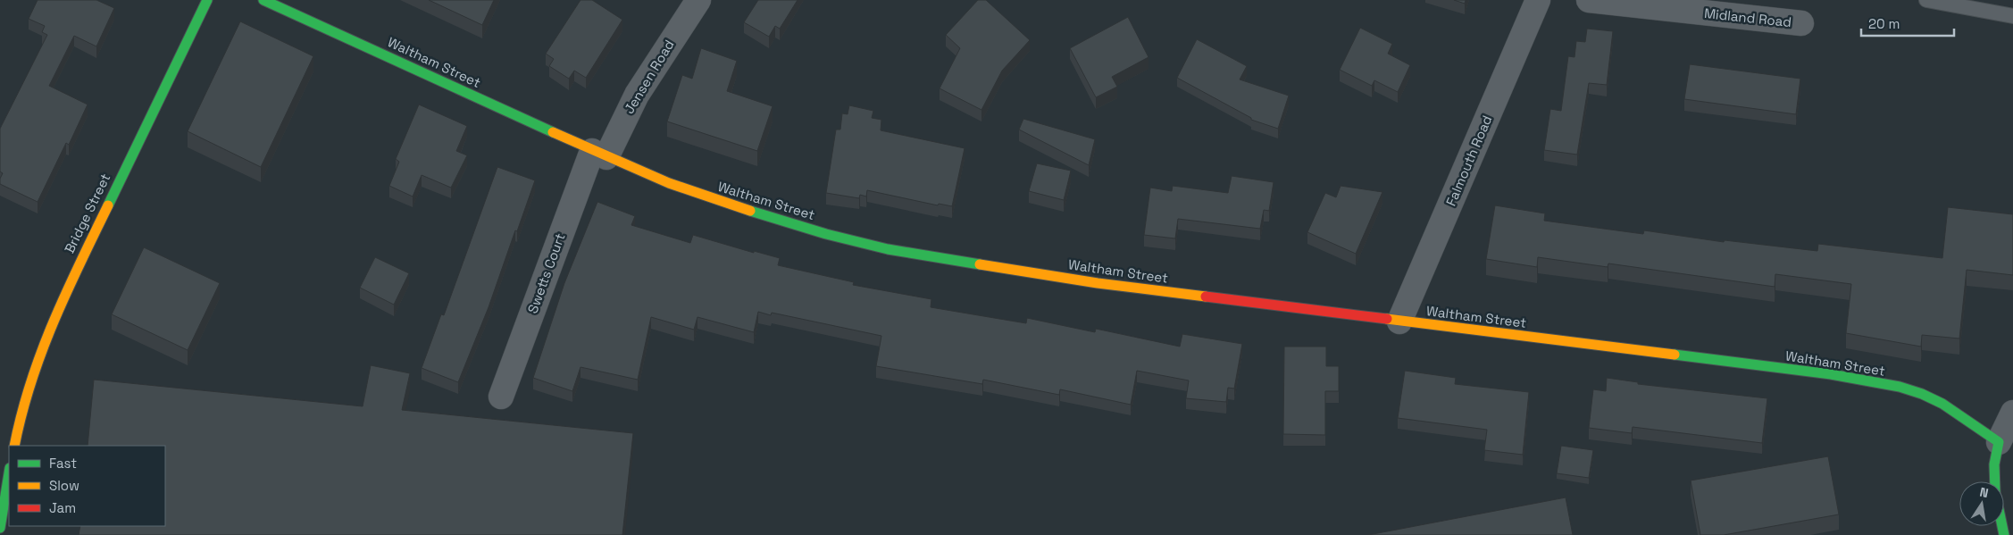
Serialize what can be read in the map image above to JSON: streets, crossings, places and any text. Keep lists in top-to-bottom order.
{
  "streets": {
    "street": [
      "Midland Road",
      "Waltham Street",
      "Jensen Road",
      "Falmouth Road",
      "Bridge Street",
      "Swetts Court"
    ]
  },
  "crossings": [
    ["Waltham Street", "Jensen Road"],
    ["Waltham Street", "Falmouth Road"],
    ["Waltham Street", "Swetts Court"],
    ["Jensen Road", "Swetts Court"]
  ],
  "legend": ["Fast", "Slow", "Jam"],
  "scale_bar": "20 m",
  "north": "top"
}
